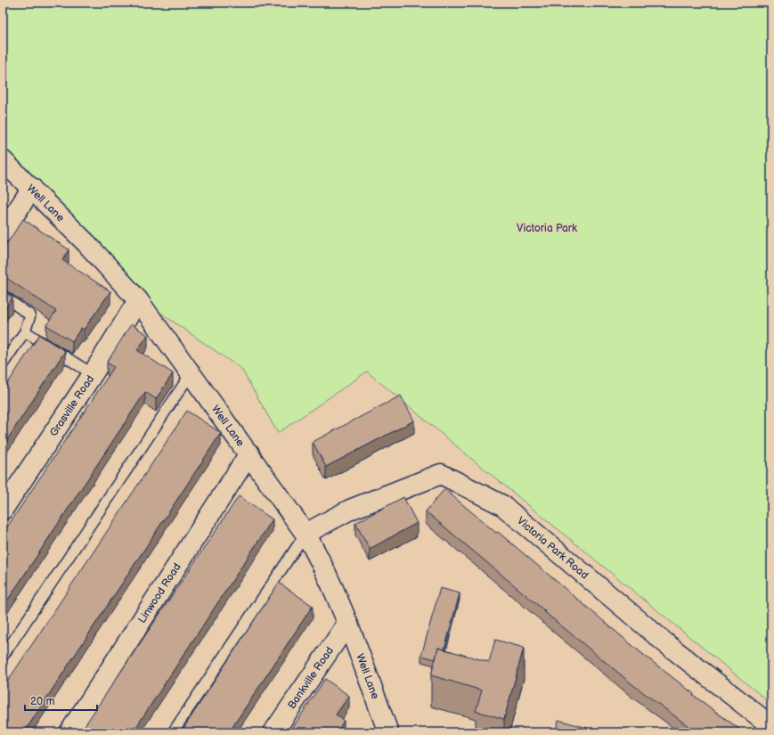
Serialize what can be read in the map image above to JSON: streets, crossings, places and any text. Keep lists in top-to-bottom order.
{
  "streets": {
    "street": [
      "Well Lane",
      "Grasville Road",
      "Victoria Park Road",
      "Linwood Road",
      "Bankville Road"
    ]
  },
  "crossings": [
    ["Well Lane", "Grasville Road"],
    ["Well Lane", "Victoria Park Road"],
    ["Well Lane", "Linwood Road"],
    ["Well Lane", "Bankville Road"]
  ],
  "parks": ["Victoria Park"],
  "scale_bar": "20 m"
}
